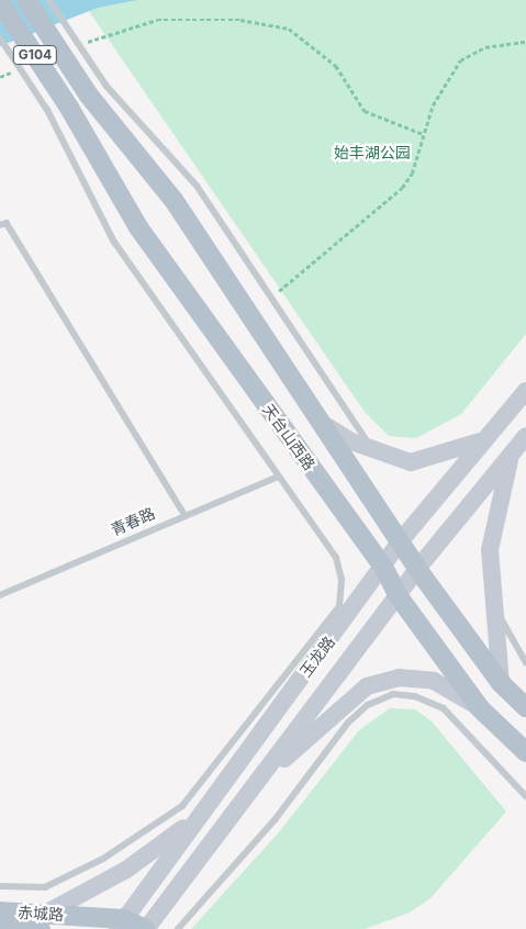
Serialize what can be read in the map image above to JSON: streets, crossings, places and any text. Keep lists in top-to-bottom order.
{
  "streets": {
    "main road": [
      "G104",
      "天台山西路",
      "玉龙路",
      "赤城路"
    ],
    "lane": ["青春路"]
  },
  "crossings": [
    ["天台山西路", "玉龙路"],
    ["玉龙路", "赤城路"]
  ],
  "parks": ["始丰湖公园"]
}
